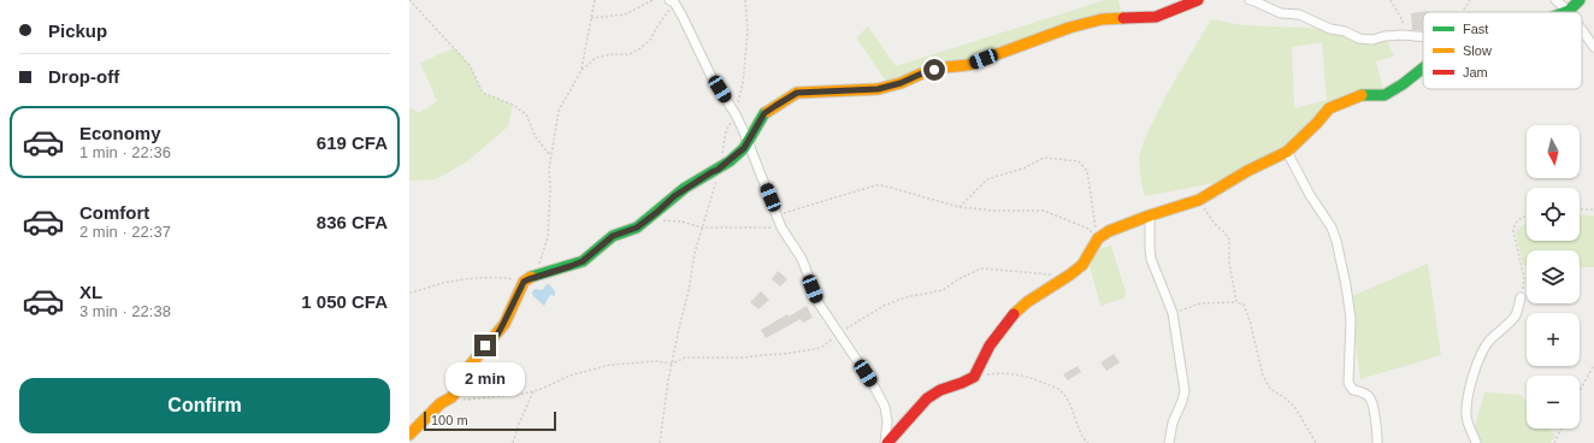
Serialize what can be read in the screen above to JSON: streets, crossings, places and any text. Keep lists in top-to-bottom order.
{
  "legend": ["Fast", "Slow", "Jam"],
  "scale_bar": "100 m",
  "north": "bottom",
  "page": {
    "banner": ["Pickup", "Drop-off"],
    "list": [
      {
        "name": "Economy",
        "note": "1 min · 22:36",
        "value": "619 CFA"
      },
      {
        "name": "Comfort",
        "note": "2 min · 22:37",
        "value": "836 CFA"
      },
      {
        "name": "XL",
        "note": "3 min · 22:38",
        "value": "1 050 CFA"
      }
    ],
    "map_buttons": ["+", "−"],
    "bubble": "2 min",
    "buttons": "Confirm",
    "scale": "100 m"
  }
}
